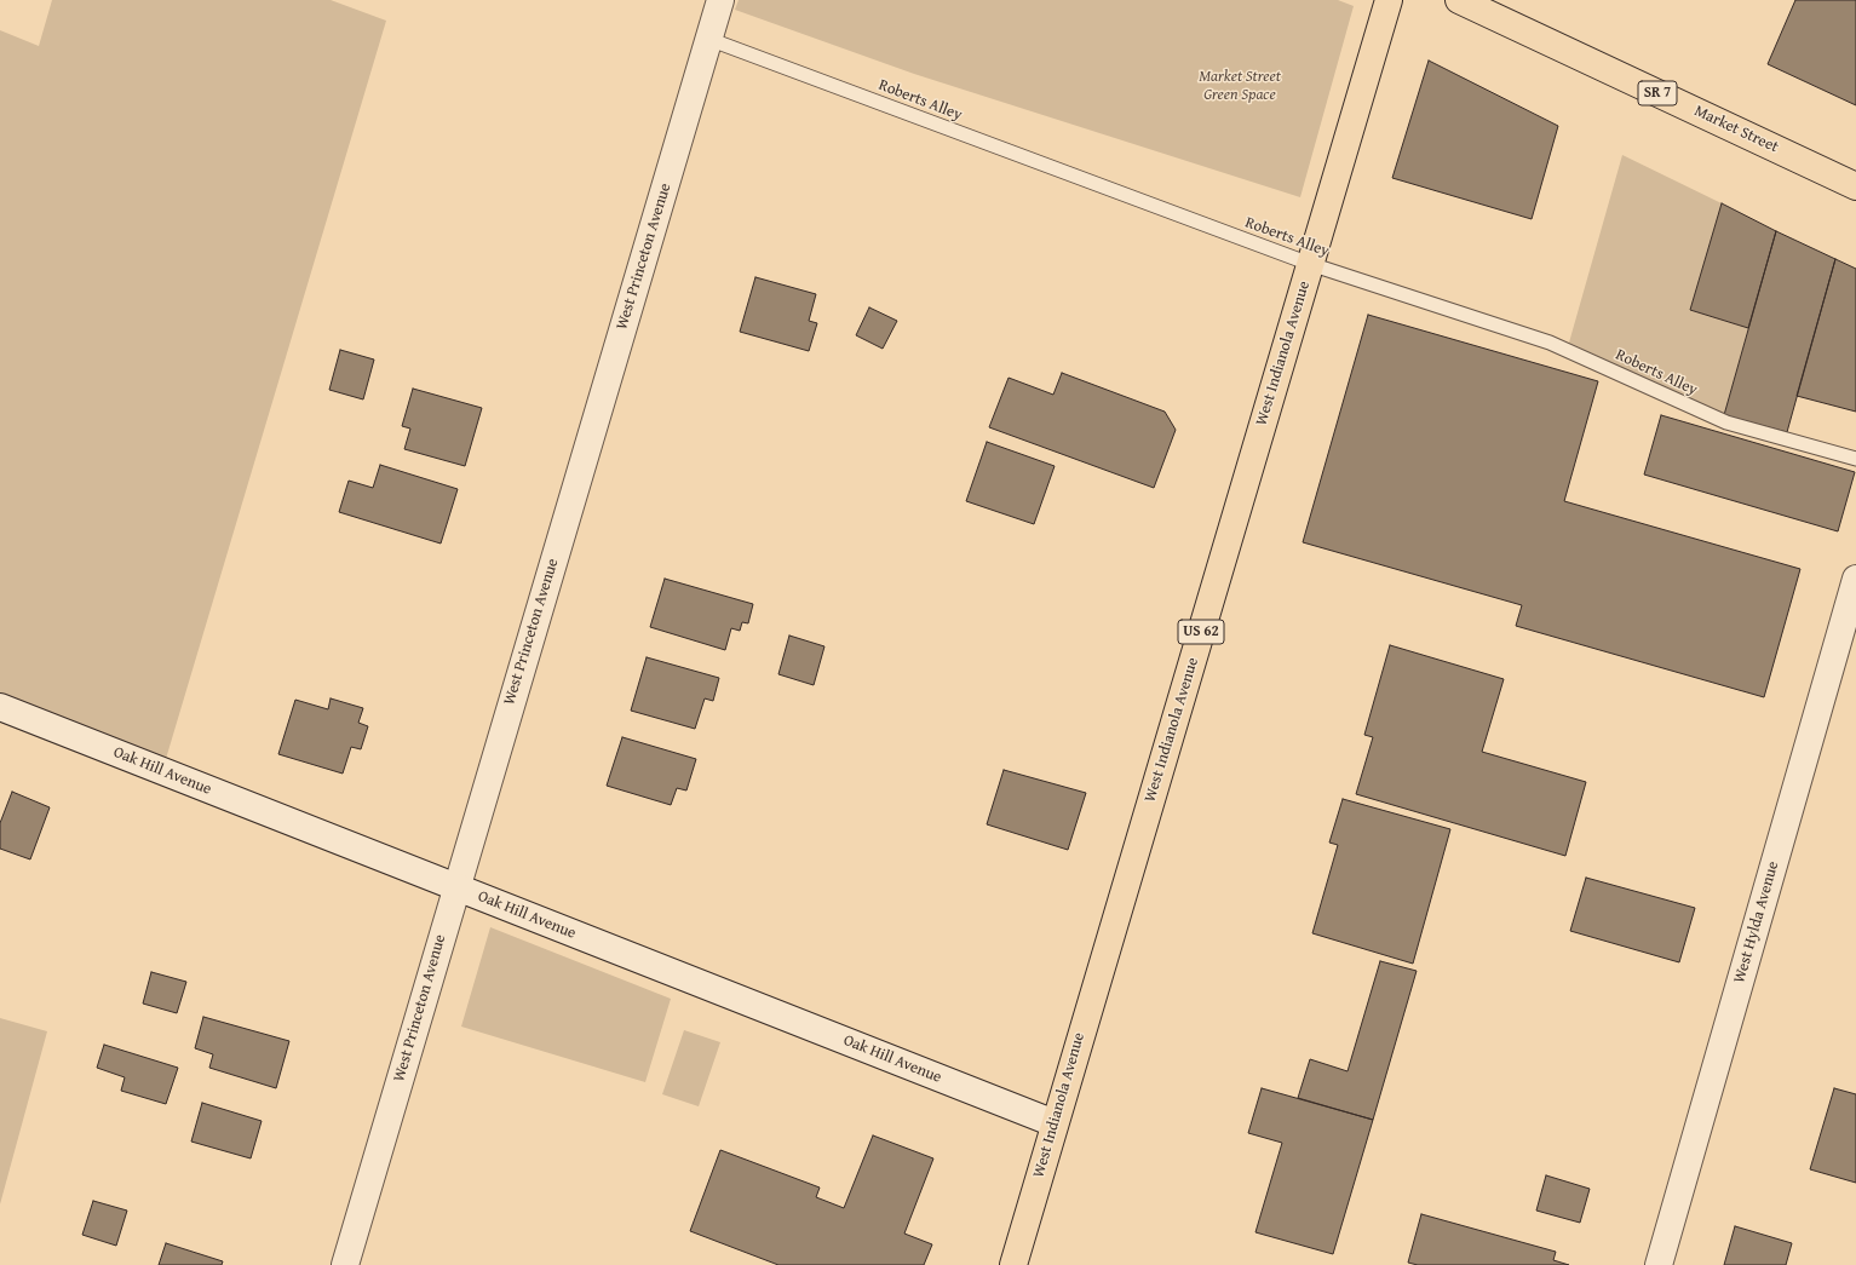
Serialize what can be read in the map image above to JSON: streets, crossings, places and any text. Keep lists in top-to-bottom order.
{
  "streets": {
    "main road": [
      "SR 7",
      "Market Street",
      "West Indianola Avenue",
      "US 62"
    ],
    "street": ["West Princeton Avenue", "Oak Hill Avenue", "West Hylda Avenue"],
    "lane": ["Roberts Alley"]
  },
  "crossings": [
    ["Roberts Alley", "West Princeton Avenue"],
    ["Roberts Alley", "West Indianola Avenue"],
    ["West Princeton Avenue", "Oak Hill Avenue"],
    ["West Indianola Avenue", "Oak Hill Avenue"]
  ],
  "parks": ["Market Street Green Space"]
}
